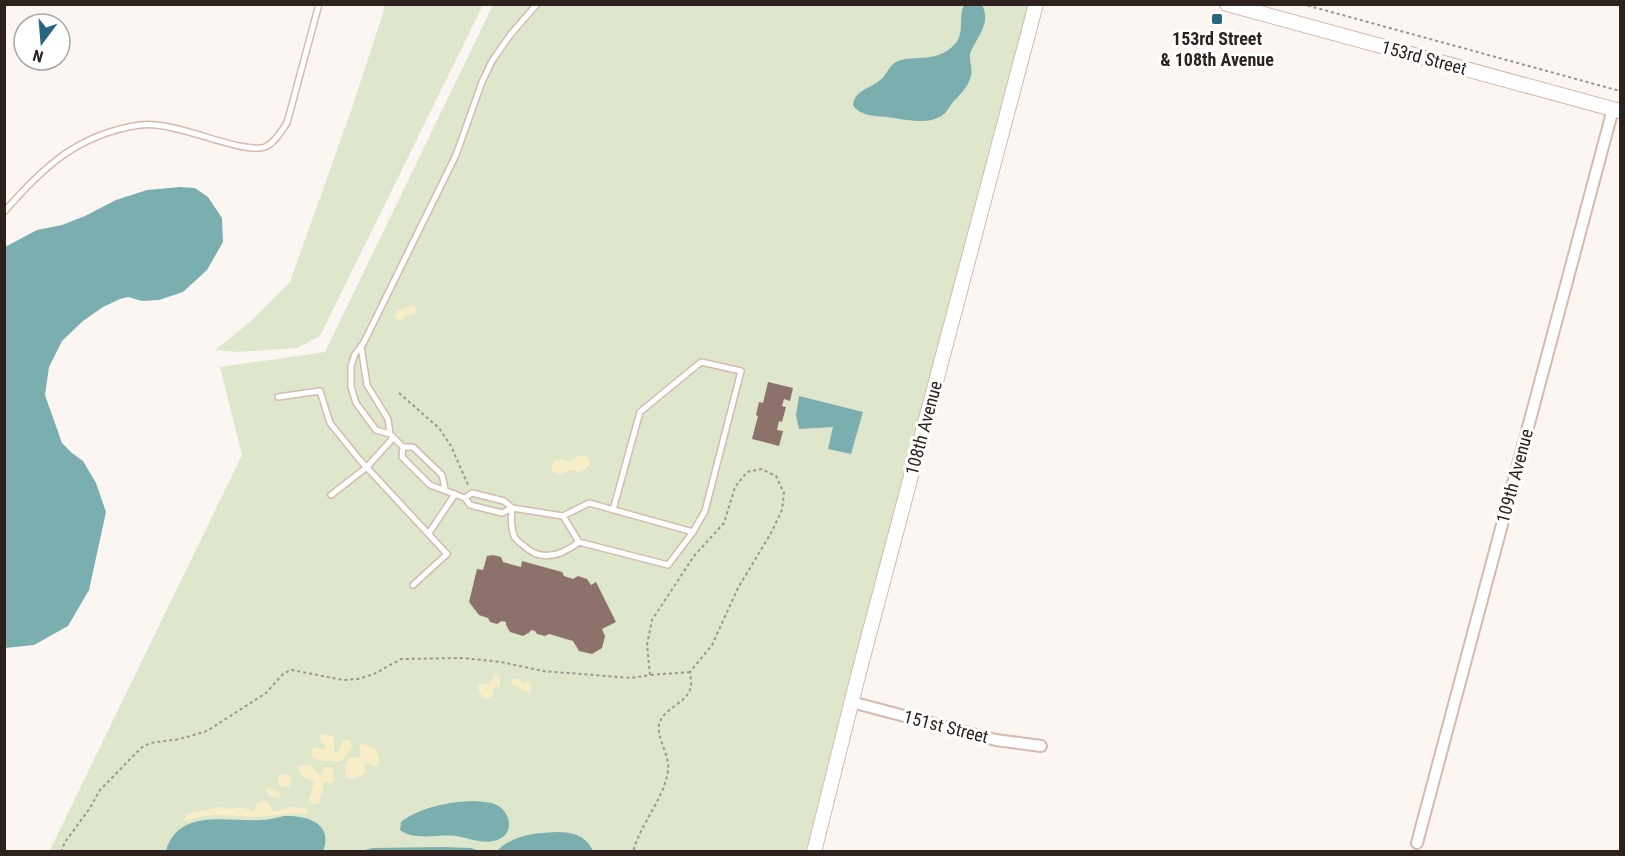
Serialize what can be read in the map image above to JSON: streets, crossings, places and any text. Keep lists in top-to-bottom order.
{
  "streets": {
    "street": [
      "153rd Street",
      "108th Avenue",
      "109th Avenue",
      "151st Street"
    ]
  },
  "crossings": [
    ["153rd Street", "109th Avenue"],
    ["108th Avenue", "151st Street"]
  ],
  "places": {
    "transit": ["153rd Street & 108th Avenue"]
  },
  "north": "bottom"
}
